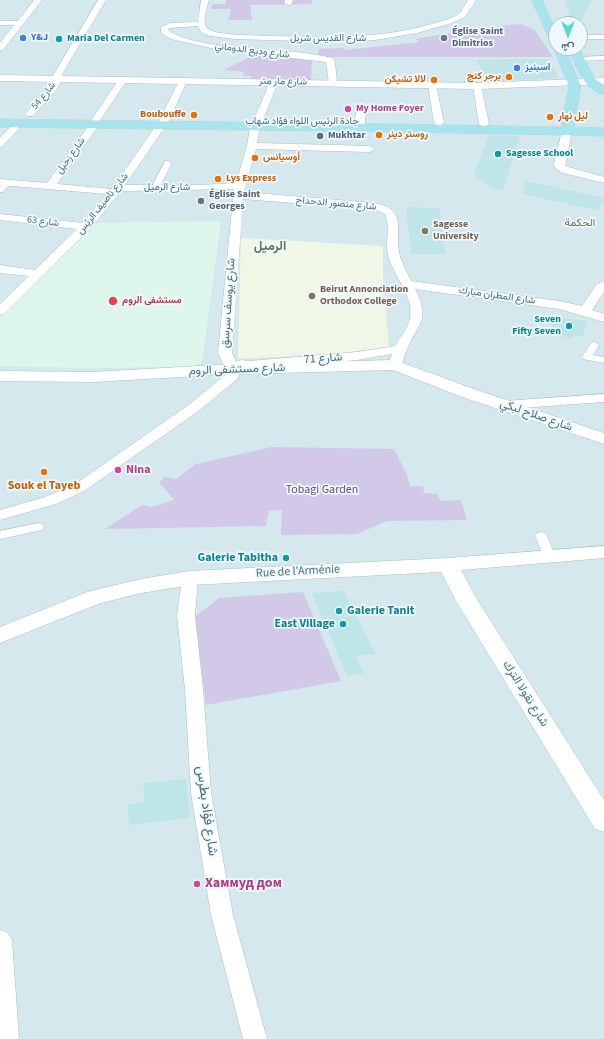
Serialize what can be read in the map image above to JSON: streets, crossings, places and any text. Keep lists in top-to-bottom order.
{
  "streets": {
    "highway": ["جادة الرئيس اللواء فؤاد شهاب"],
    "street": [
      "شارع القديس شربل",
      "شارع وديع الدوماني",
      "شارع مار متر",
      "شارع 54",
      "شارع زحيل",
      "شارع الرميل",
      "شارع ناصيف الريّس",
      "شارع منصور الدحداح",
      "شارع 63",
      "شارع المطران مبارك",
      "شارع يوسف سرسق",
      "شارع 71",
      "شارع مستشفى الروم",
      "شارع صلاح لبكي",
      "Rue de l'Arménie",
      "شارع نقولا الترك",
      "شارع فؤاد بطرس"
    ]
  },
  "crossings": [
    ["شارع القديس شربل", "شارع وديع الدوماني"],
    ["شارع وديع الدوماني", "شارع مار متر"],
    ["شارع مار متر", "شارع 54"],
    ["شارع مار متر", "شارع زحيل"],
    ["شارع مار متر", "شارع ناصيف الريّس"],
    ["شارع مار متر", "شارع يوسف سرسق"],
    ["جادة الرئيس اللواء فؤاد شهاب", "شارع زحيل"],
    ["جادة الرئيس اللواء فؤاد شهاب", "شارع ناصيف الريّس"],
    ["جادة الرئيس اللواء فؤاد شهاب", "شارع يوسف سرسق"],
    ["شارع زحيل", "شارع الرميل"],
    ["شارع الرميل", "شارع ناصيف الريّس"],
    ["شارع الرميل", "شارع منصور الدحداح"],
    ["شارع الرميل", "شارع يوسف سرسق"],
    ["شارع ناصيف الريّس", "شارع 63"],
    ["شارع منصور الدحداح", "شارع المطران مبارك"],
    ["شارع منصور الدحداح", "شارع يوسف سرسق"],
    ["شارع منصور الدحداح", "شارع 71"],
    ["شارع منصور الدحداح", "شارع مستشفى الروم"],
    ["شارع يوسف سرسق", "شارع 71"],
    ["شارع يوسف سرسق", "شارع مستشفى الروم"],
    ["شارع مستشفى الروم", "شارع صلاح لبكي"],
    ["Rue de l'Arménie", "شارع نقولا الترك"],
    ["Rue de l'Arménie", "شارع فؤاد بطرس"]
  ],
  "districts": ["الحكمة", "الرميل"],
  "parks": ["Tobagi Garden"],
  "places": [
    "Y&J",
    "Église Saint Dimitrios",
    "Maria Del Carmen",
    "اسبنيز",
    "برجر كنج",
    "لالا تشيكن",
    "My Home Foyer",
    "Boubouffe",
    "ليل نهار",
    "روستر دينر",
    "Mukhtar",
    "Sagesse School",
    "أوسيانس",
    "Lys Express",
    "Église Saint Georges",
    "Sagesse University",
    "Beirut Annonciation Orthodox College",
    "مستشفى الروم",
    "Seven Fifty Seven",
    "Nina",
    "Souk el Tayeb",
    "Galerie Tabitha",
    "Galerie Tanit",
    "East Village",
    "Хаммуд дом"
  ],
  "north": "bottom"
}
